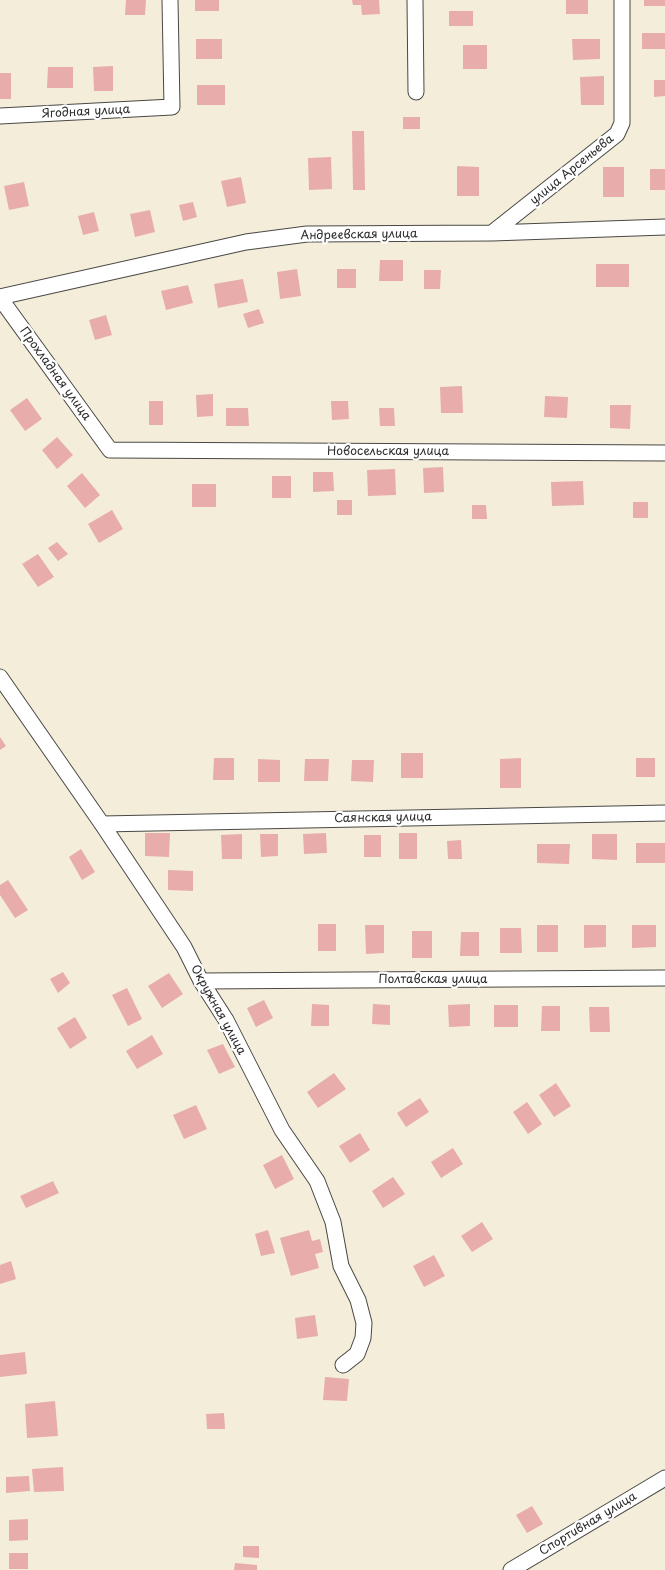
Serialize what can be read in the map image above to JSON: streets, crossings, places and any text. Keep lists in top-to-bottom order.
{
  "streets": {
    "street": [
      "Ягодная улица",
      "улица Арсеньева",
      "Андреевская улица",
      "Прохладная улица",
      "Новосельская улица",
      "Саянская улица",
      "Полтавская улица",
      "Окружная улица",
      "Спортивная улица"
    ]
  },
  "crossings": [
    ["улица Арсеньева", "Андреевская улица"],
    ["Андреевская улица", "Прохладная улица"],
    ["Прохладная улица", "Новосельская улица"],
    ["Саянская улица", "Окружная улица"],
    ["Полтавская улица", "Окружная улица"]
  ]
}
